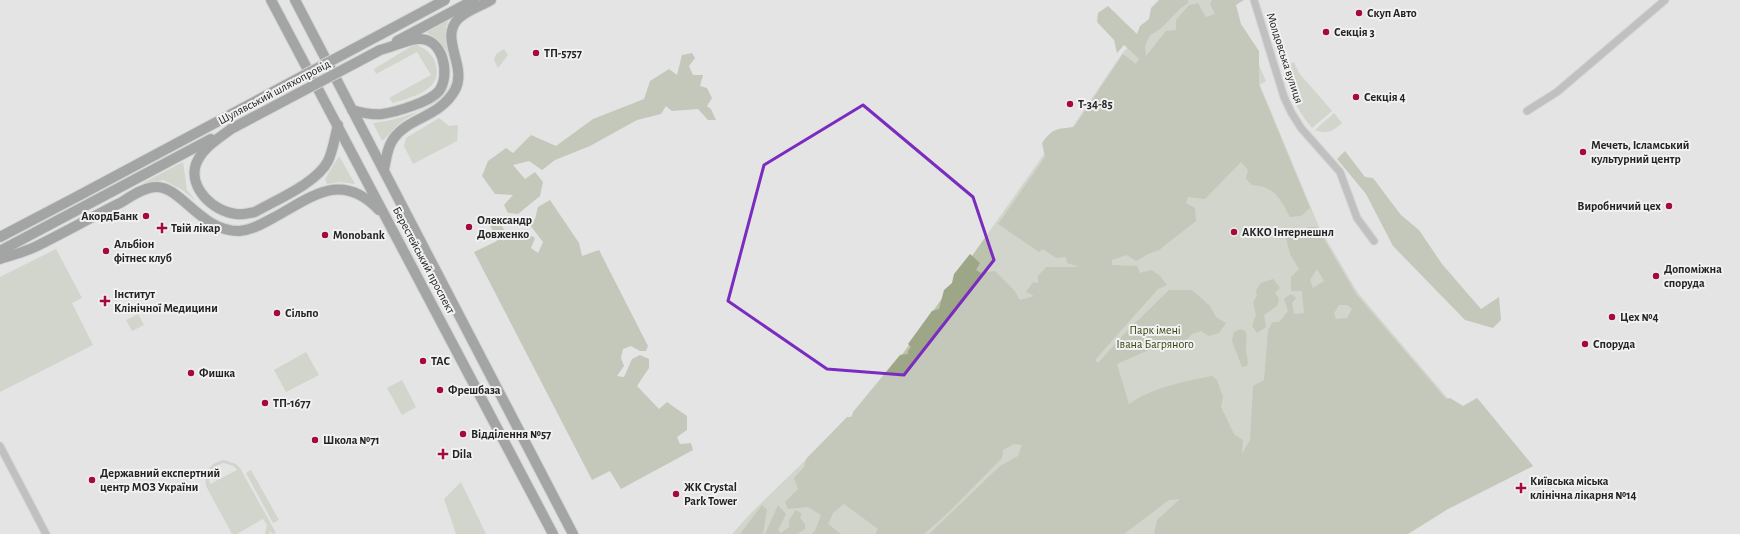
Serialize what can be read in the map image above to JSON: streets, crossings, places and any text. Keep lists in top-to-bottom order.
{
  "streets": {
    "main road": ["Шулявський шляхопровід", "Берестейський проспект"],
    "street": ["Молдовська вулиця"]
  },
  "parks": ["Парк імені Івана Багряного"],
  "places": {
    "other": [
      "Скуп Авто",
      "Секція 3",
      "ТП-5757",
      "Секція 4",
      "Т-34-85",
      "Мечеть, Ісламський культурний центр",
      "Виробничий цех",
      "АкордБанк",
      "Олександр Довженко",
      "АККО Інтернешнл",
      "Monobank",
      "Альбіон фітнес клуб",
      "Допоміжна споруда",
      "Сільпо",
      "Цех №4",
      "Споруда",
      "ТАС",
      "Фишка",
      "Фрешбаза",
      "ТП-1677",
      "Відділення №57",
      "Школа №71",
      "Державний експертний центр МОЗ України",
      "ЖК Crystal Park Tower"
    ],
    "health": [
      "Твій лікар",
      "Інститут Клінічної Медицини",
      "Dila",
      "Київська міська клінічна лікарня №14"
    ]
  }
}
